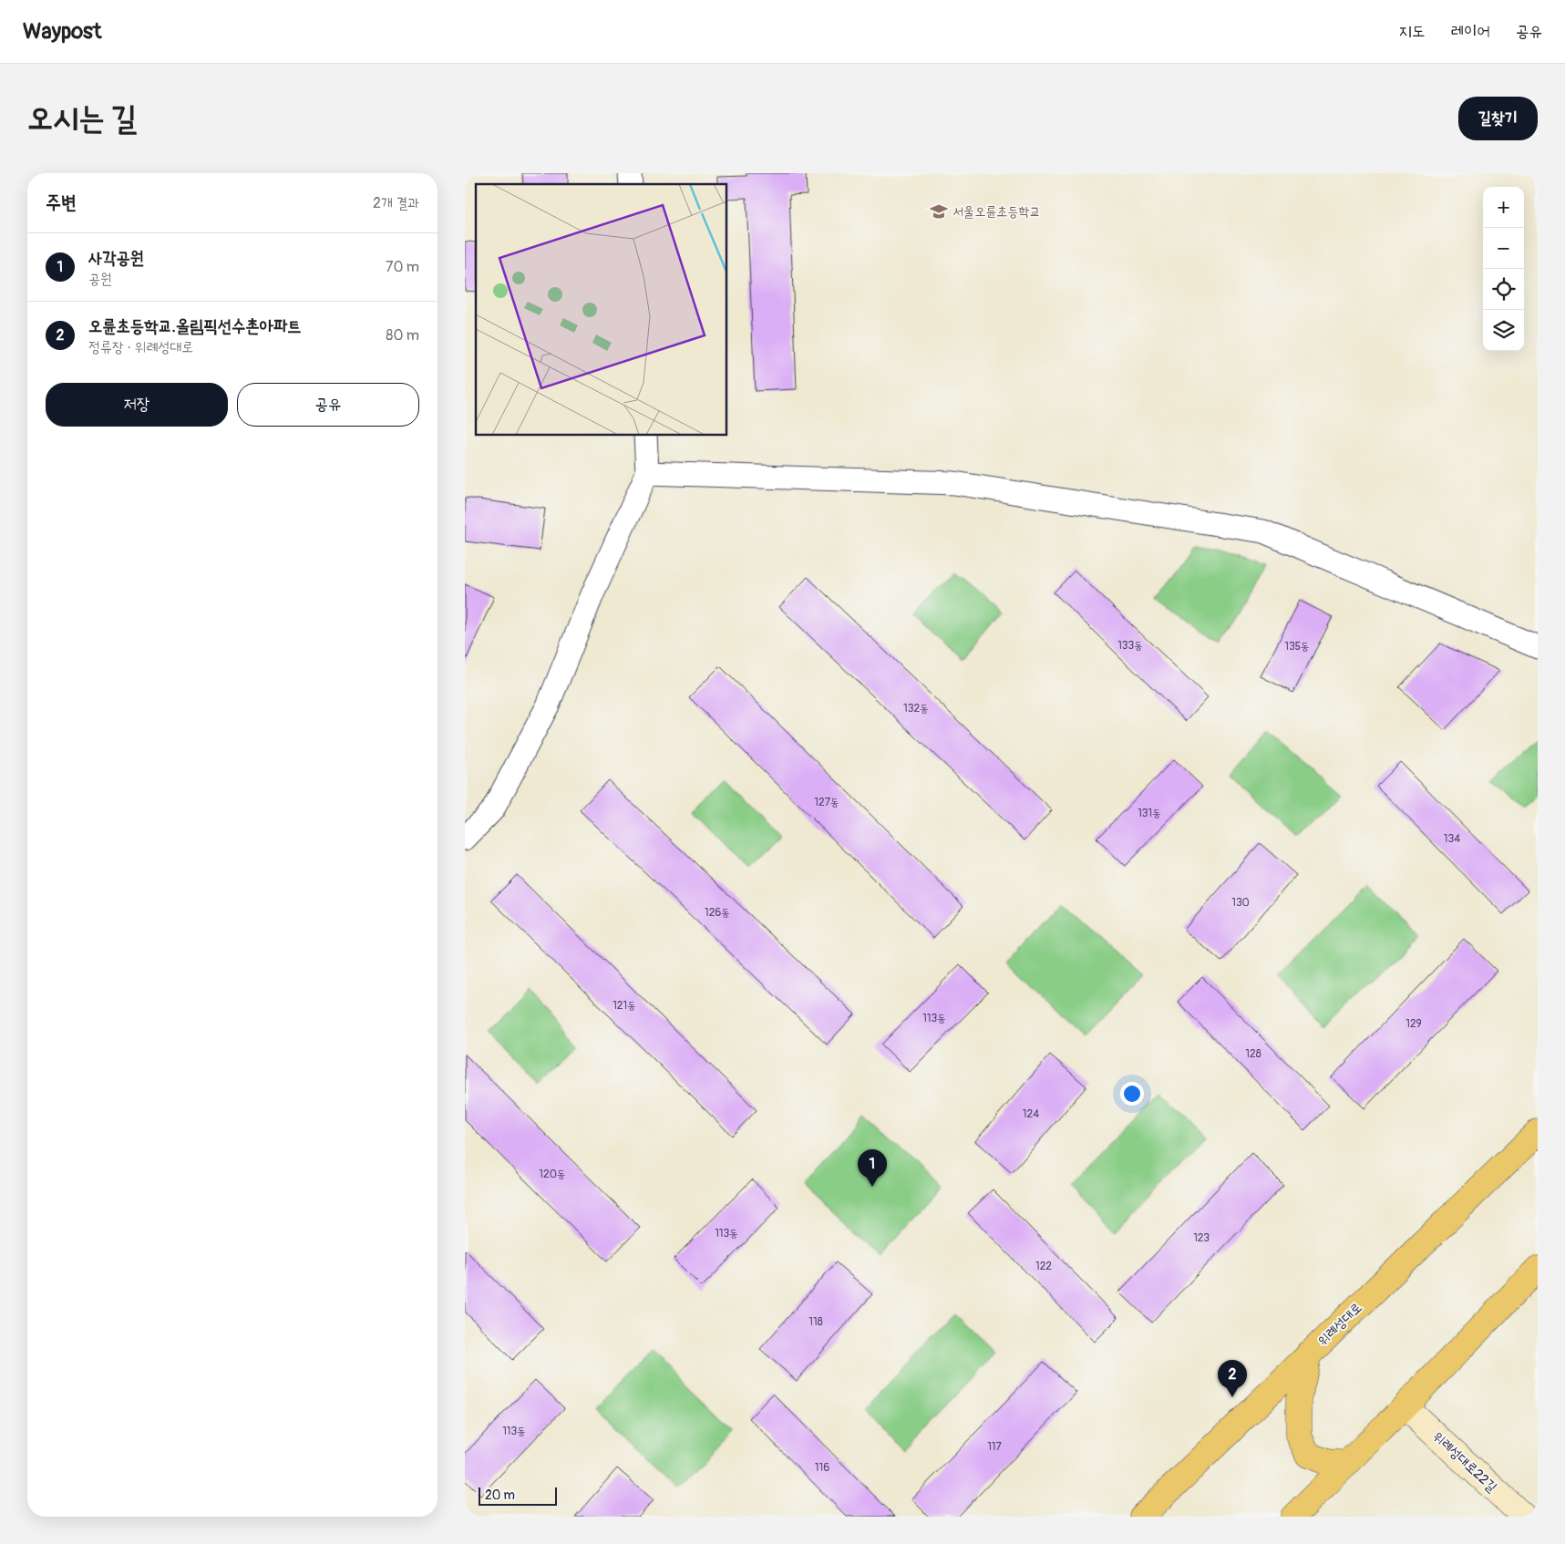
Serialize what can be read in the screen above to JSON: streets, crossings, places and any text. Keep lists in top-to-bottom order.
{
  "streets": {
    "main road": ["위례성대로"],
    "street": ["위례성대로22길"]
  },
  "places": {
    "school or university": ["서울오륜초등학교"]
  },
  "house_numbers": [
    "133동",
    "135동",
    "132동",
    "127동",
    "131동",
    "134",
    "130",
    "126동",
    "121동",
    "113동",
    "129",
    "128",
    "124",
    "120동",
    "113동",
    "123",
    "122",
    "118",
    "113동",
    "117",
    "116"
  ],
  "scale_bar": "20 m",
  "page": {
    "header": "Waypost",
    "nav": ["지도", "레이어", "공유"],
    "buttons": [
      "길찾기",
      ["저장", "공유"]
    ],
    "title": "오시는 길",
    "heading": ["주변", "2개 결과"],
    "map_buttons": ["+", "−"],
    "list": [
      {
        "mark": "1",
        "name": "사각공원",
        "note": "공원",
        "value": "70 m"
      },
      {
        "mark": "2",
        "name": "오륜초등학교.올림픽선수촌아파트",
        "note": "정류장 · 위례성대로",
        "value": "80 m"
      }
    ],
    "pins": ["1", "2"],
    "scale": "20 m"
  }
}
